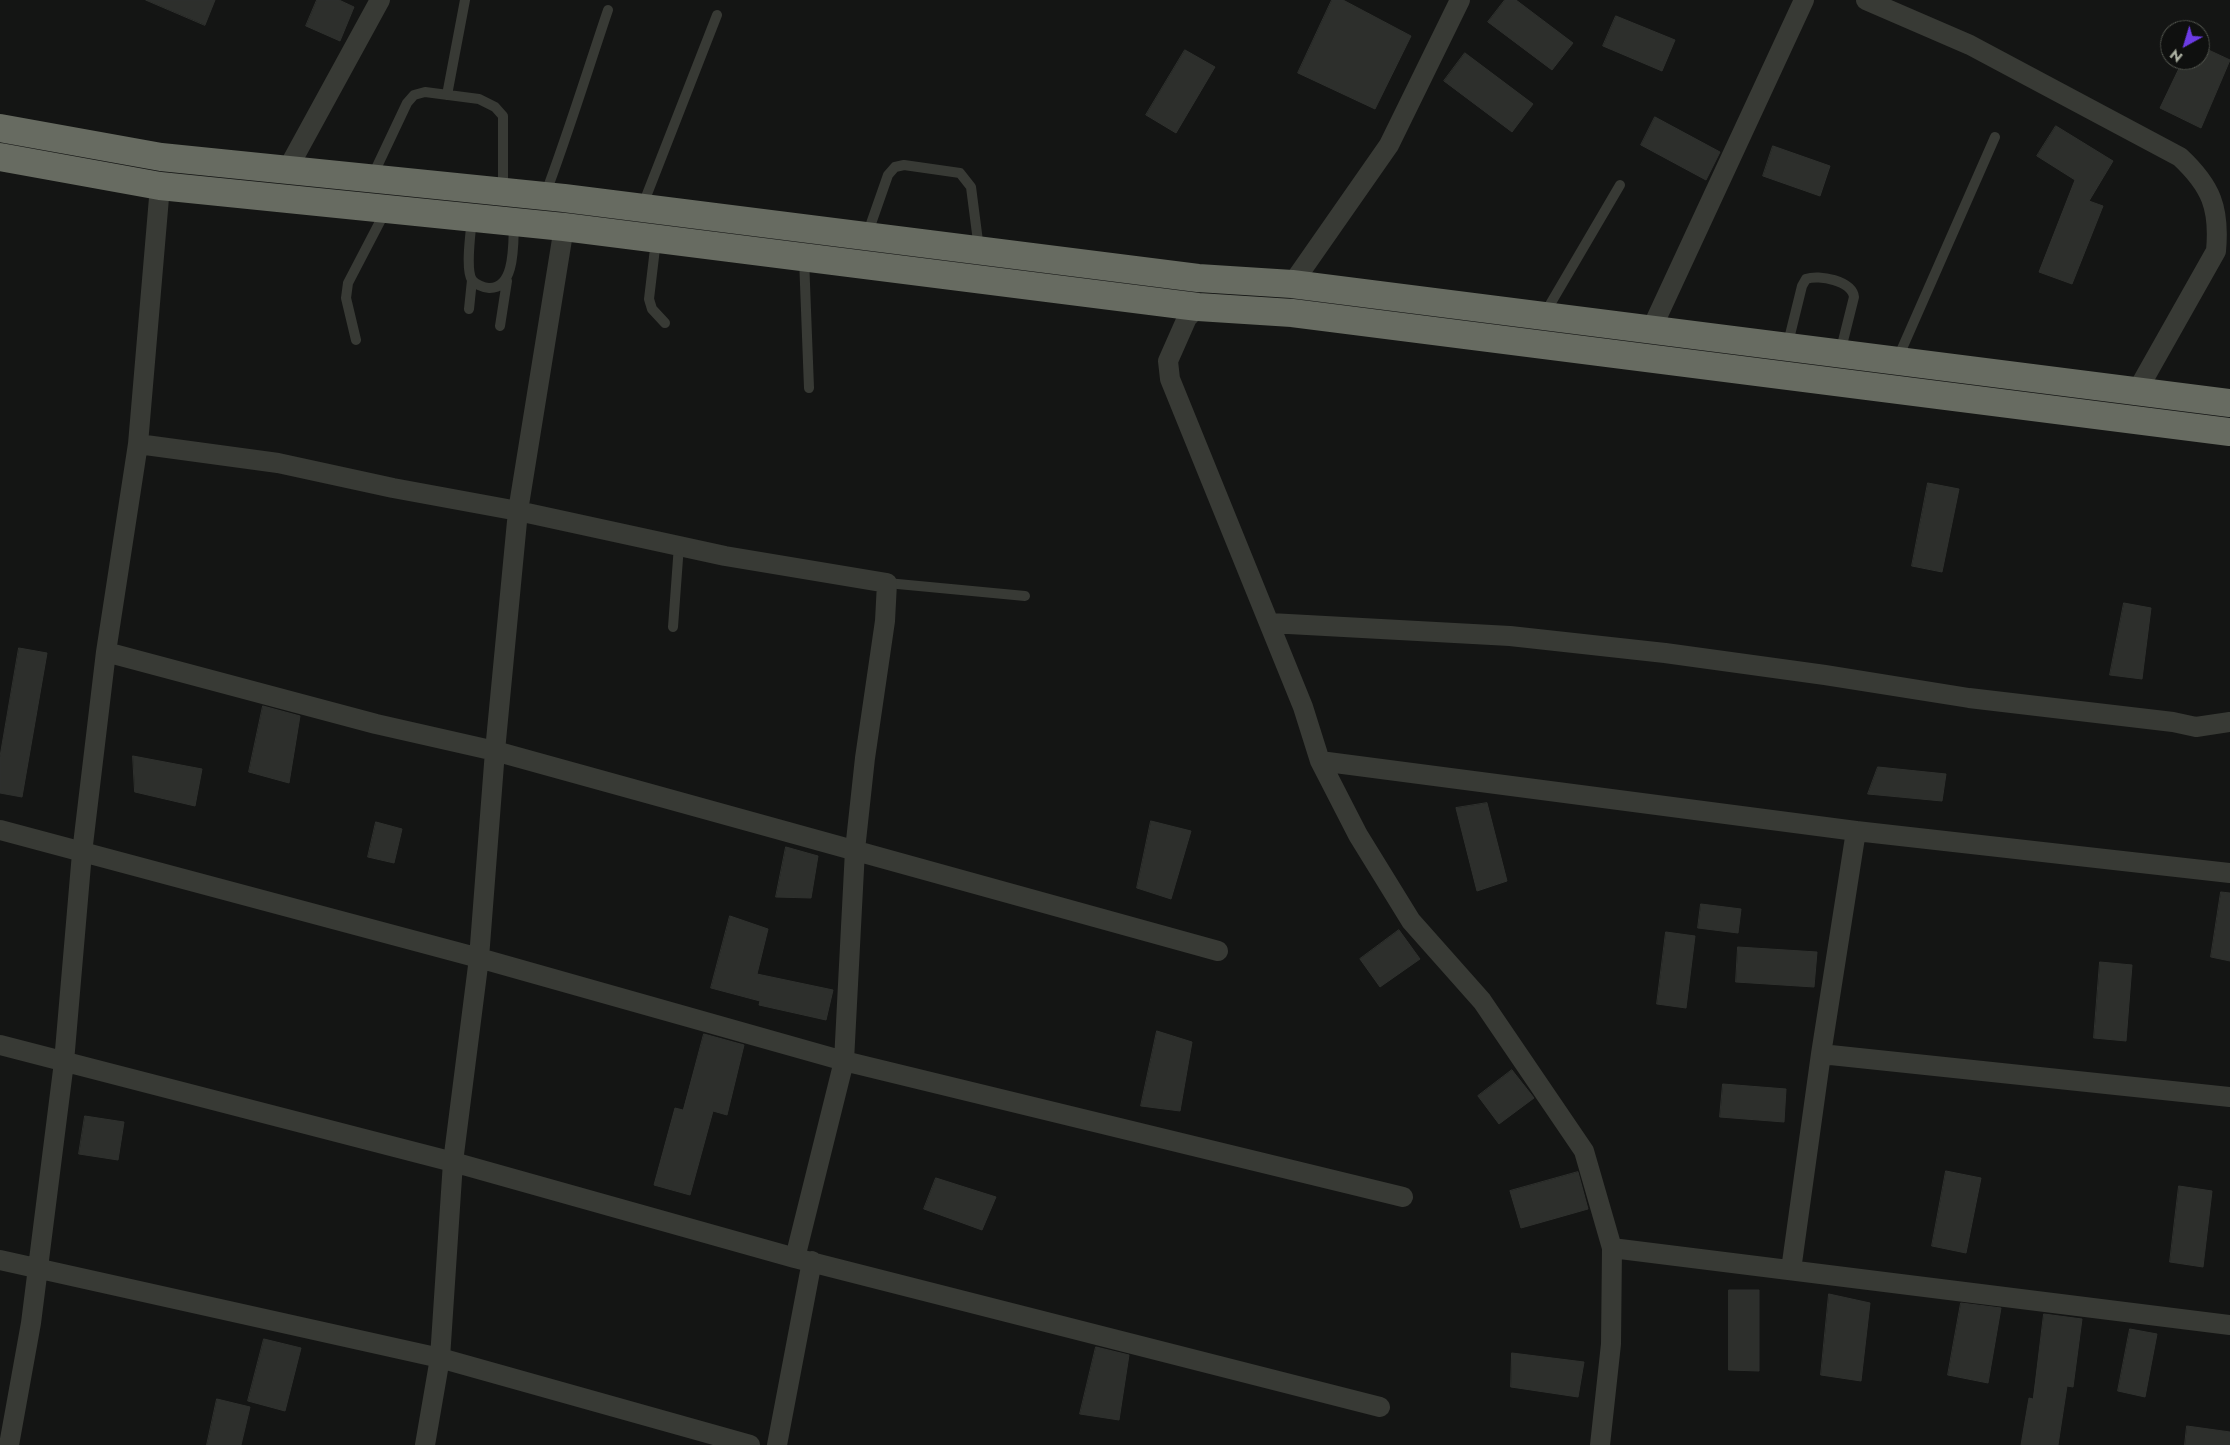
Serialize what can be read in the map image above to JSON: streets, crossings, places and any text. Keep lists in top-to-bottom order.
{
  "north": "bottom left"
}
